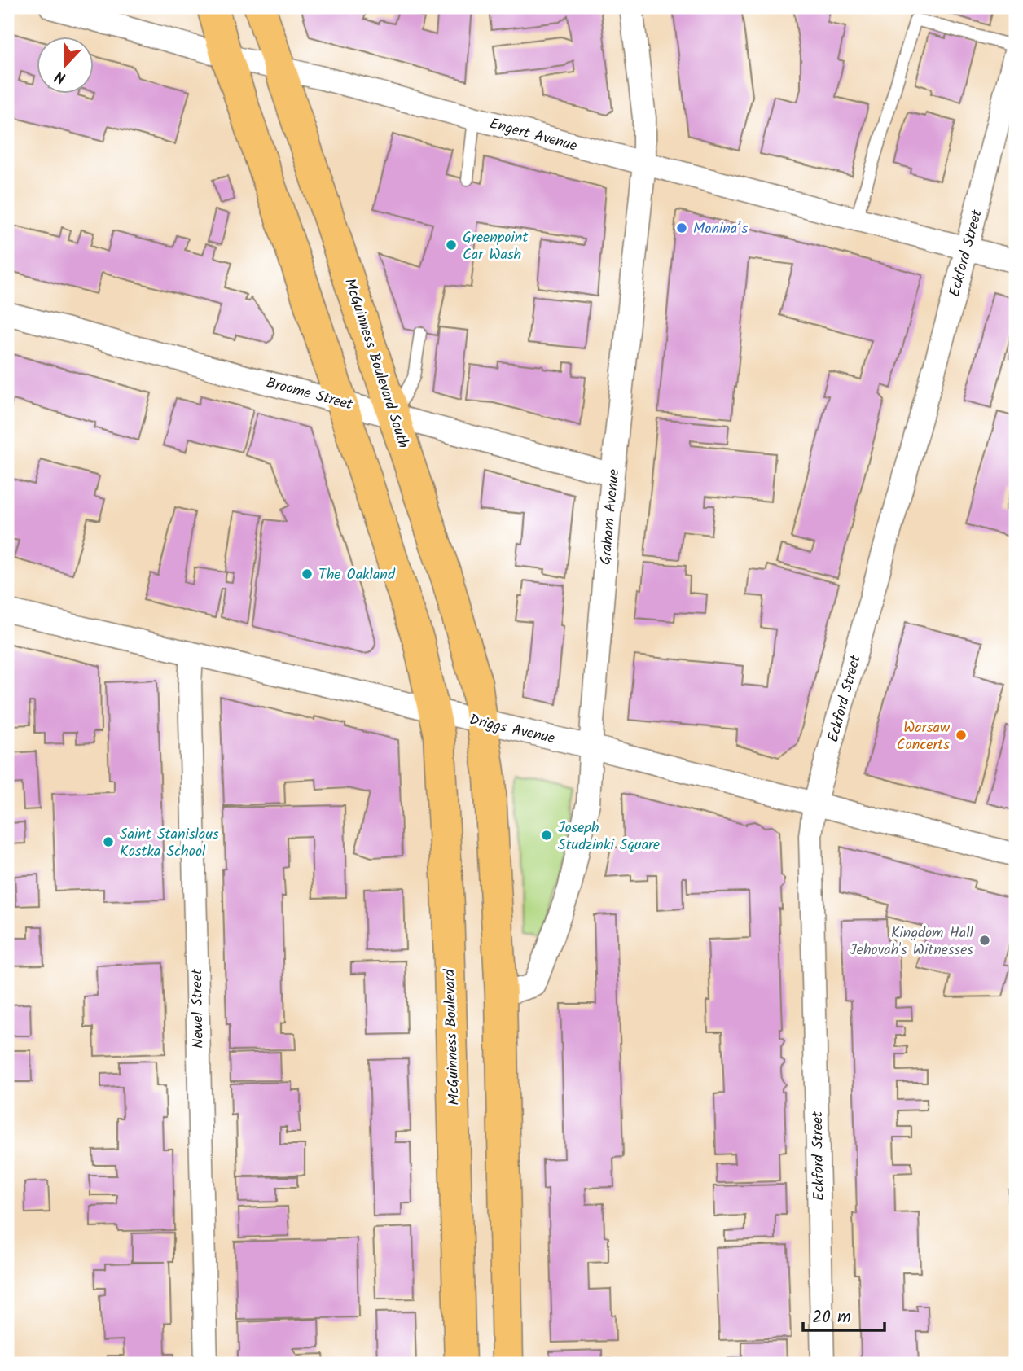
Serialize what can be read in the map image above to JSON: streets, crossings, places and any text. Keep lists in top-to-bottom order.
{
  "streets": {
    "main road": ["McGuinness Boulevard South", "McGuinness Boulevard"],
    "street": [
      "Engert Avenue",
      "Eckford Street",
      "Broome Street",
      "Graham Avenue",
      "Driggs Avenue",
      "Newel Street"
    ]
  },
  "crossings": [
    ["Engert Avenue", "Eckford Street"],
    ["Engert Avenue", "McGuinness Boulevard South"],
    ["Engert Avenue", "Graham Avenue"],
    ["Eckford Street", "Driggs Avenue"],
    ["McGuinness Boulevard South", "Broome Street"],
    ["McGuinness Boulevard South", "Driggs Avenue"],
    ["Broome Street", "Graham Avenue"],
    ["Graham Avenue", "Driggs Avenue"],
    ["Driggs Avenue", "Newel Street"],
    ["Driggs Avenue", "McGuinness Boulevard"]
  ],
  "places": [
    "Monina’s",
    "Greenpoint Car Wash",
    "The Oakland",
    "Warsaw Concerts",
    "Joseph Studzinki Square",
    "Saint Stanislaus Kostka School",
    "Kingdom Hall Jehovah's Witnesses"
  ],
  "scale_bar": "20 m",
  "north": "bottom"
}
